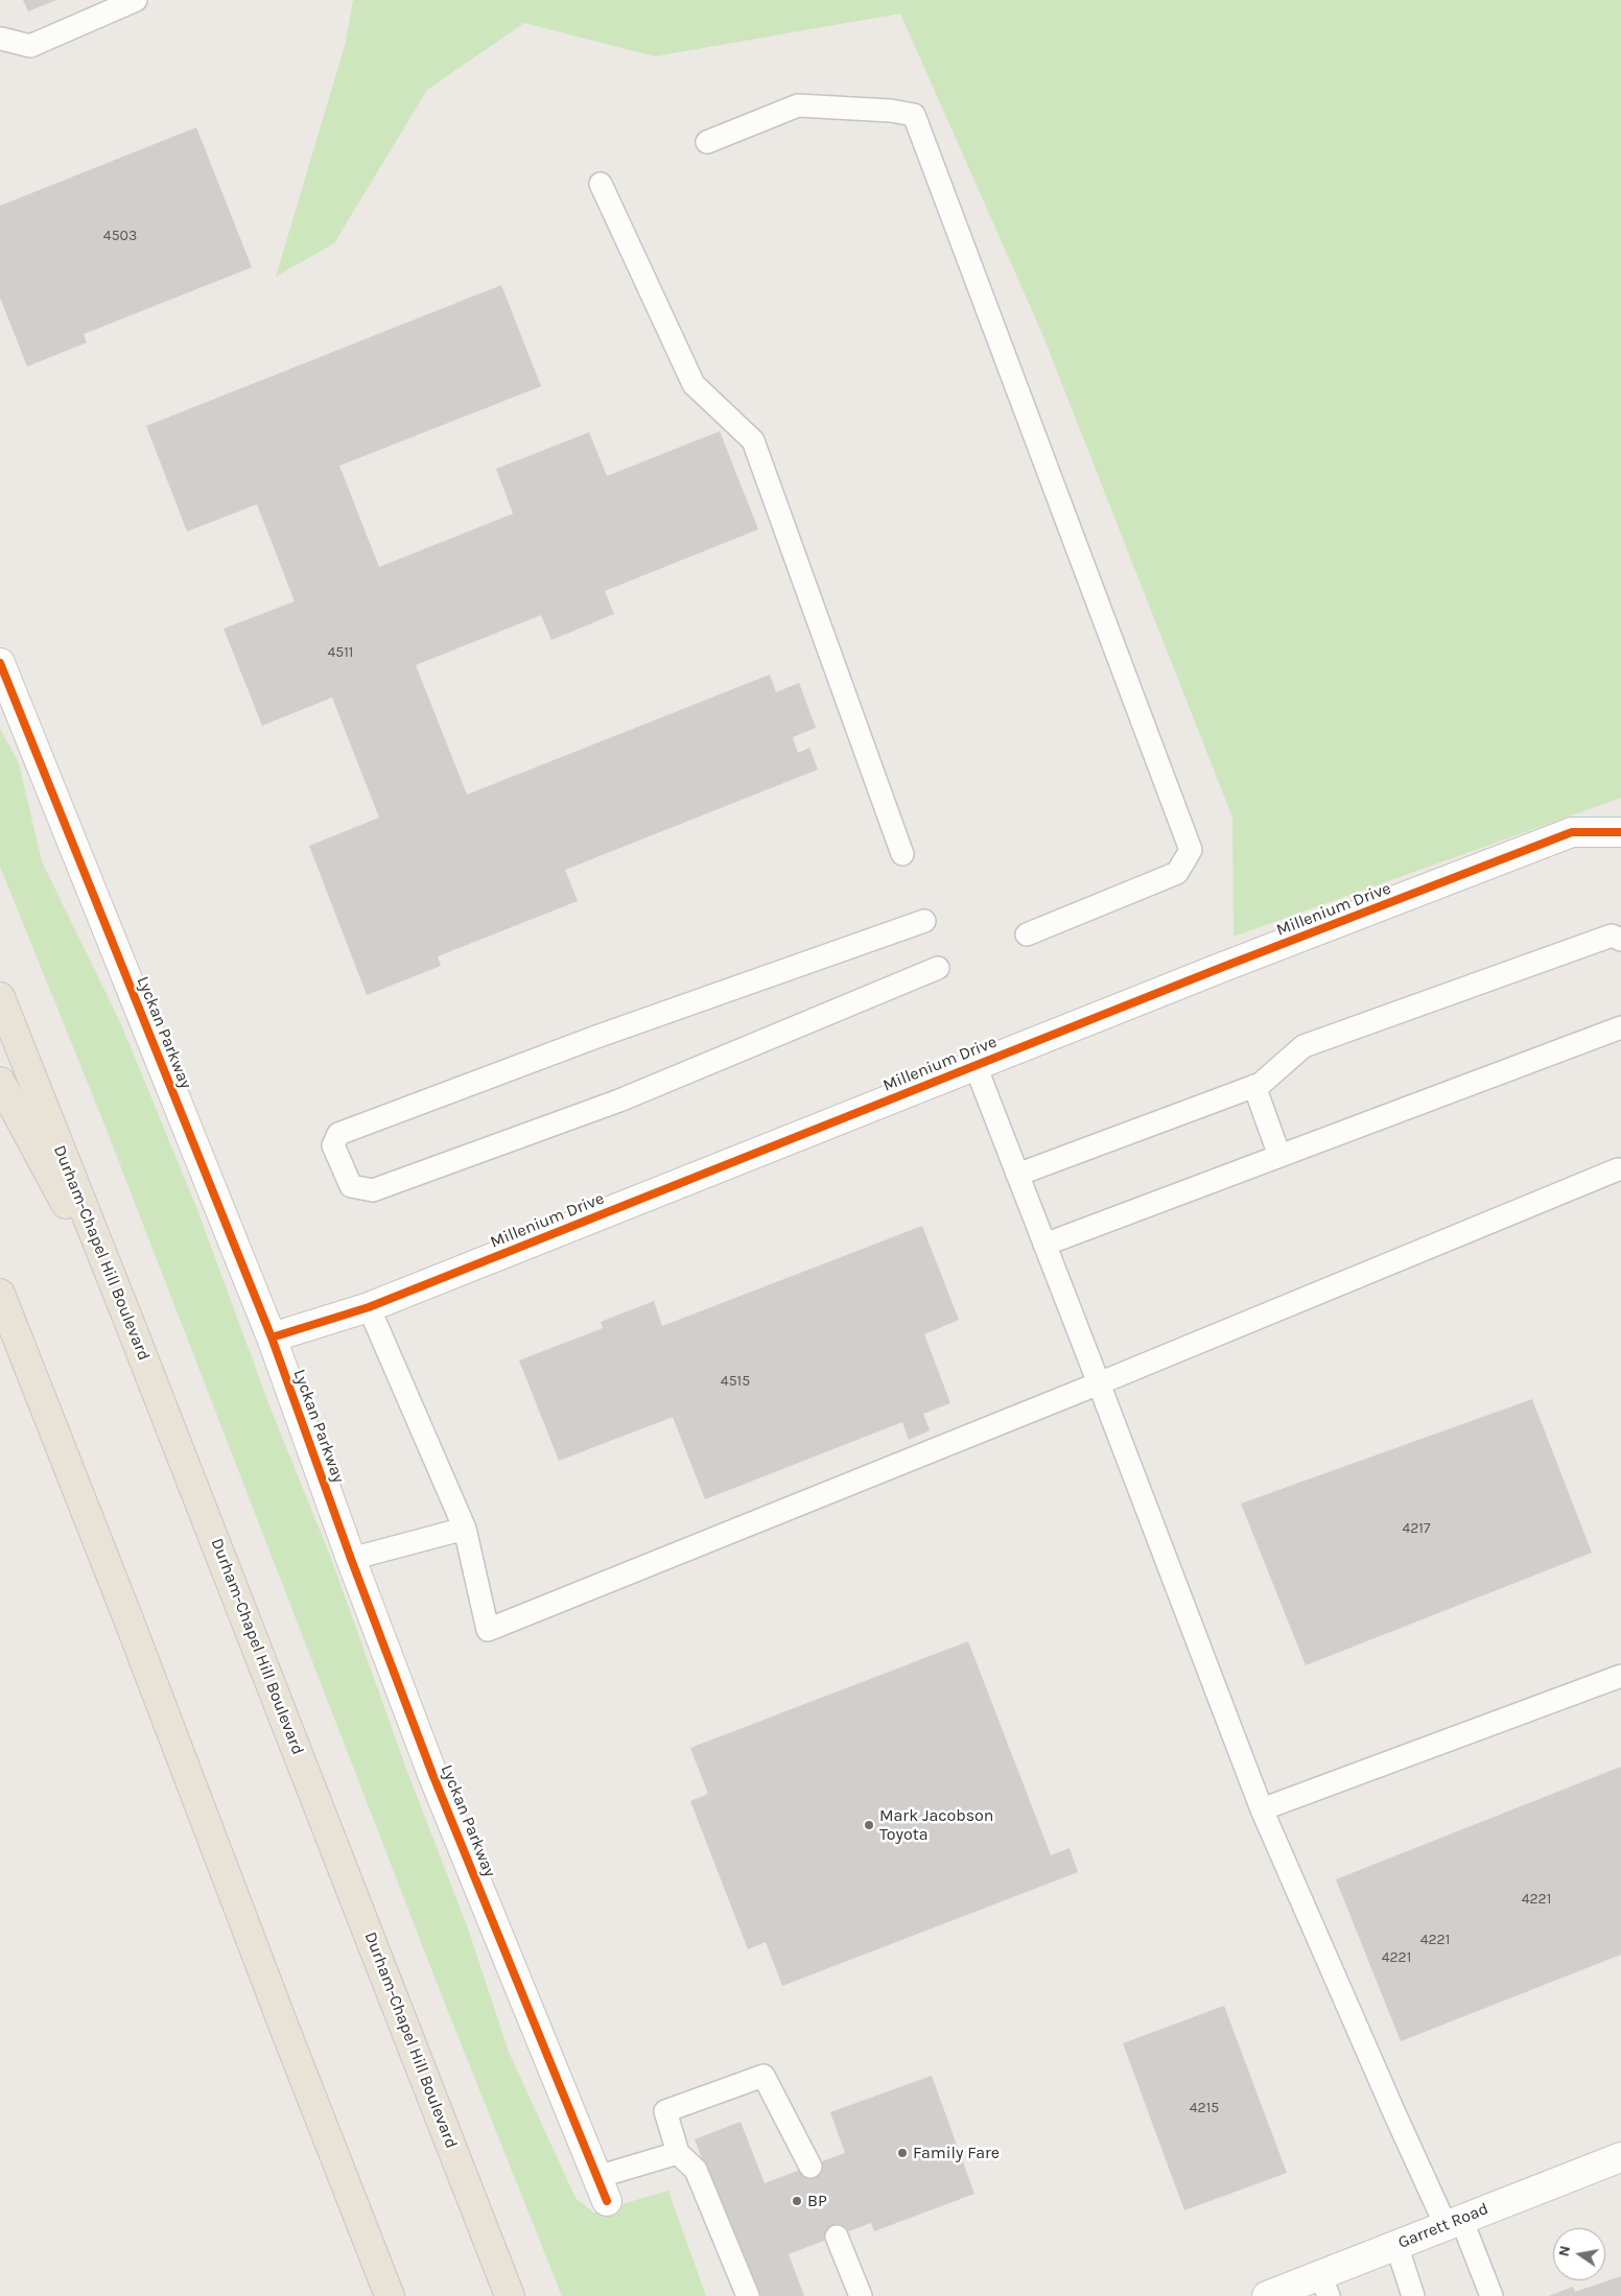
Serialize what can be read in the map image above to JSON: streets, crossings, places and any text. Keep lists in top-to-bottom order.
{
  "streets": {
    "highway": ["Durham-Chapel Hill Boulevard"],
    "street": ["Millenium Drive", "Lyckan Parkway", "Garrett Road"]
  },
  "crossings": [
    ["Millenium Drive", "Lyckan Parkway"]
  ],
  "places": ["Mark Jacobson Toyota", "Family Fare", "BP"],
  "house_numbers": [
    "4503",
    "4511",
    "4515",
    "4217",
    "4221",
    "4221",
    "4221",
    "4215"
  ],
  "north": "left"
}
